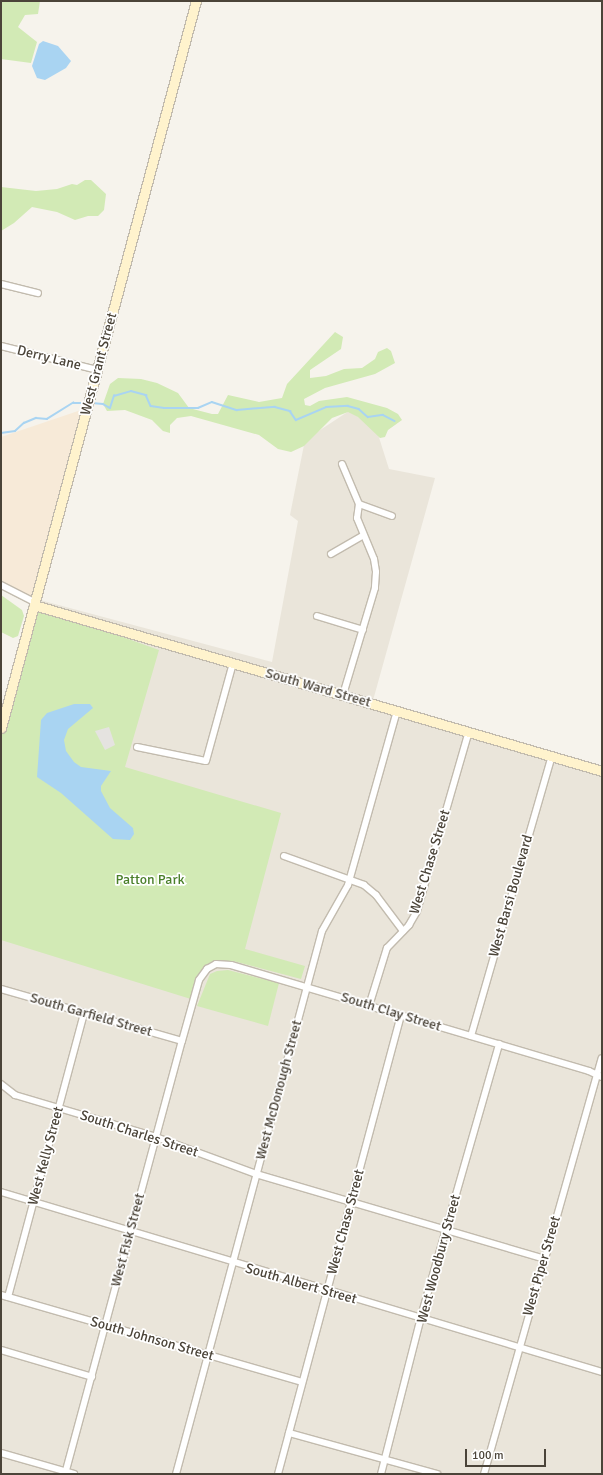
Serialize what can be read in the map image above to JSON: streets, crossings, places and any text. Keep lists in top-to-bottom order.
{
  "streets": {
    "main road": ["West Grant Street", "South Ward Street"],
    "street": [
      "Derry Lane",
      "West Chase Street",
      "West Barsi Boulevard",
      "South Clay Street",
      "South Garfield Street",
      "West McDonough Street",
      "South Charles Street",
      "West Kelly Street",
      "West Fisk Street",
      "West Woodbury Street",
      "West Piper Street",
      "South Albert Street",
      "South Johnson Street"
    ]
  },
  "crossings": [
    ["Derry Lane", "West Grant Street"],
    ["West Grant Street", "South Ward Street"],
    ["South Ward Street", "West Chase Street"],
    ["South Ward Street", "West Barsi Boulevard"],
    ["South Ward Street", "West McDonough Street"],
    ["West Chase Street", "South Clay Street"],
    ["West Chase Street", "South Charles Street"],
    ["West Chase Street", "South Albert Street"],
    ["West Chase Street", "South Johnson Street"],
    ["West Barsi Boulevard", "South Clay Street"],
    ["South Clay Street", "West McDonough Street"],
    ["South Clay Street", "West Fisk Street"],
    ["South Clay Street", "West Woodbury Street"],
    ["South Clay Street", "West Piper Street"],
    ["South Garfield Street", "West Kelly Street"],
    ["South Garfield Street", "West Fisk Street"],
    ["West McDonough Street", "South Charles Street"],
    ["West McDonough Street", "South Albert Street"],
    ["West McDonough Street", "South Johnson Street"],
    ["South Charles Street", "West Kelly Street"],
    ["South Charles Street", "West Fisk Street"],
    ["South Charles Street", "West Woodbury Street"],
    ["South Charles Street", "West Piper Street"],
    ["West Kelly Street", "South Albert Street"],
    ["West Kelly Street", "South Johnson Street"],
    ["West Fisk Street", "South Albert Street"],
    ["West Fisk Street", "South Johnson Street"],
    ["West Woodbury Street", "South Albert Street"],
    ["West Piper Street", "South Albert Street"]
  ],
  "parks": ["Patton Park"],
  "scale_bar": "100 m"
}
